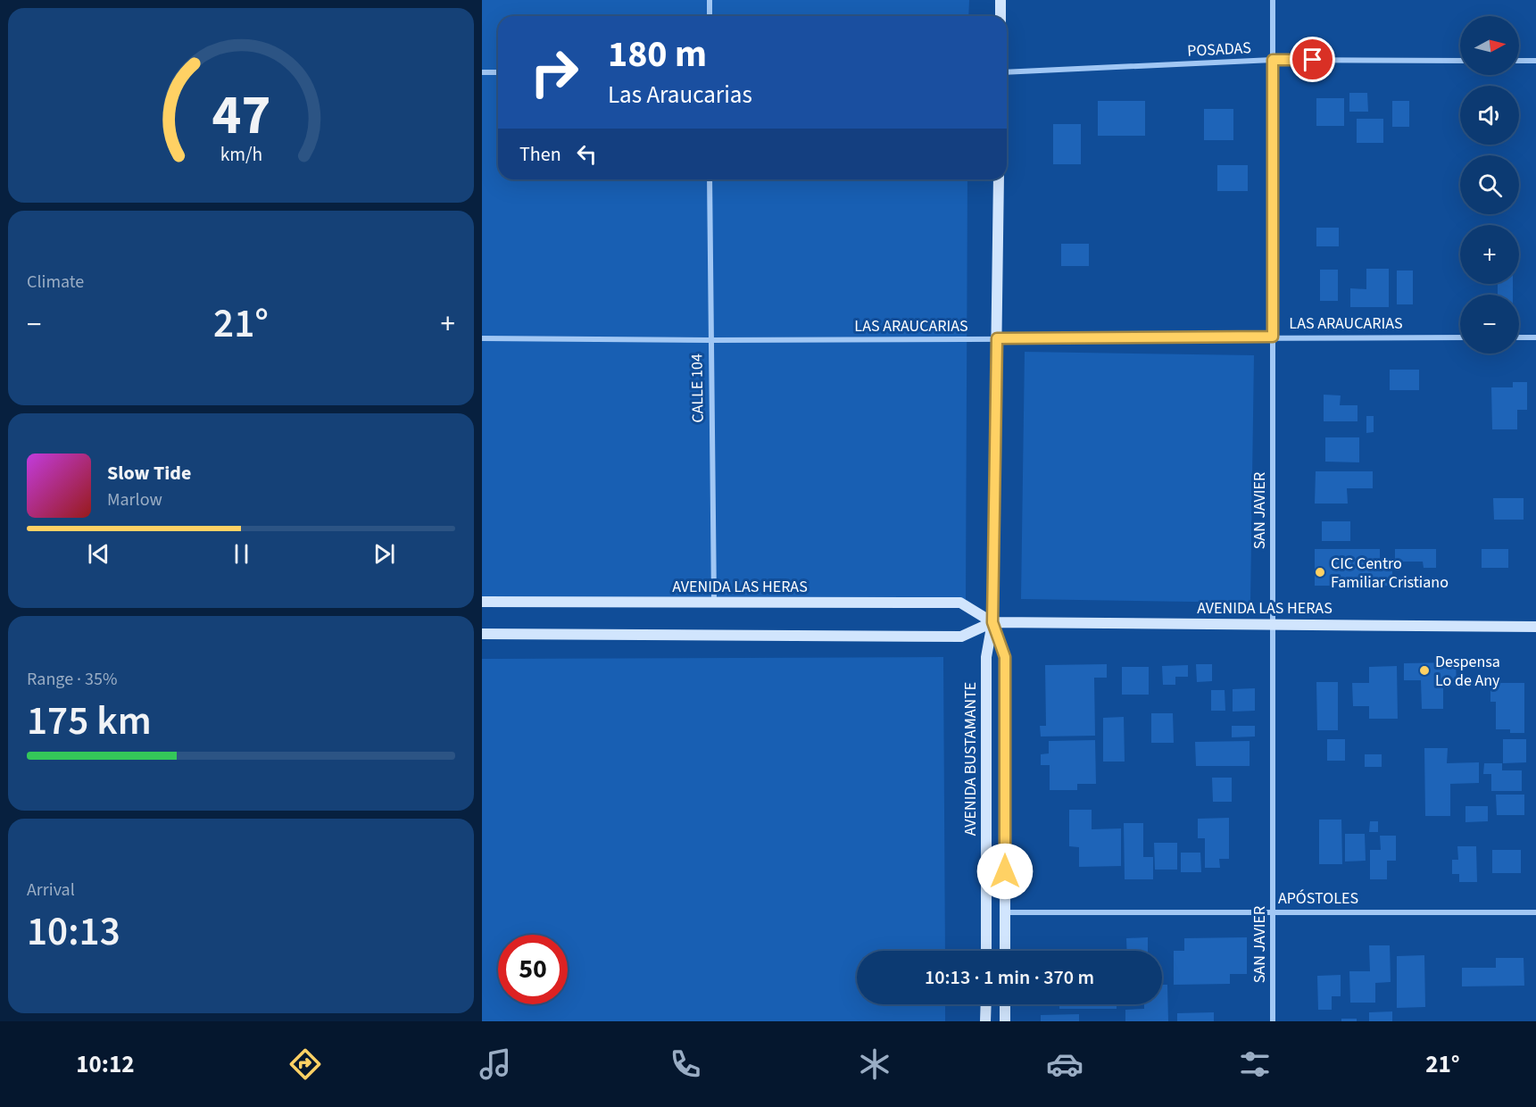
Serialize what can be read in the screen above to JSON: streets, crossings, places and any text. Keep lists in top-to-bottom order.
{
  "streets": {
    "main road": ["AVENIDA LAS HERAS", "AVENIDA BUSTAMANTE"],
    "street": [
      "POSADAS",
      "LAS ARAUCARIAS",
      "CALLE 104",
      "SAN JAVIER",
      "APÓSTOLES"
    ]
  },
  "crossings": [
    ["POSADAS", "SAN JAVIER"],
    ["LAS ARAUCARIAS", "CALLE 104"],
    ["LAS ARAUCARIAS", "SAN JAVIER"],
    ["LAS ARAUCARIAS", "AVENIDA BUSTAMANTE"],
    ["CALLE 104", "AVENIDA LAS HERAS"],
    ["SAN JAVIER", "AVENIDA LAS HERAS"],
    ["SAN JAVIER", "APÓSTOLES"],
    ["AVENIDA LAS HERAS", "AVENIDA BUSTAMANTE"],
    ["AVENIDA BUSTAMANTE", "APÓSTOLES"]
  ],
  "places": ["CIC Centro Familiar Cristiano", "Despensa Lo de Any"],
  "north": "right",
  "page": {
    "map_buttons": ["+", "−"],
    "turn": ["180 m", "Las Araucarias"],
    "then": "Then",
    "tile": [
      "Climate",
      ["Range · 35%", "175 km"],
      ["Arrival", "10:13"]
    ],
    "heat": ["−", "21°", "+"],
    "song": ["Slow Tide", "Marlow"],
    "limit": "50",
    "trip": "10:13 · 1 min · 370 m",
    "tabs": ["10:12", "21°"],
    "gauge": ["47", "km/h"]
  }
}
